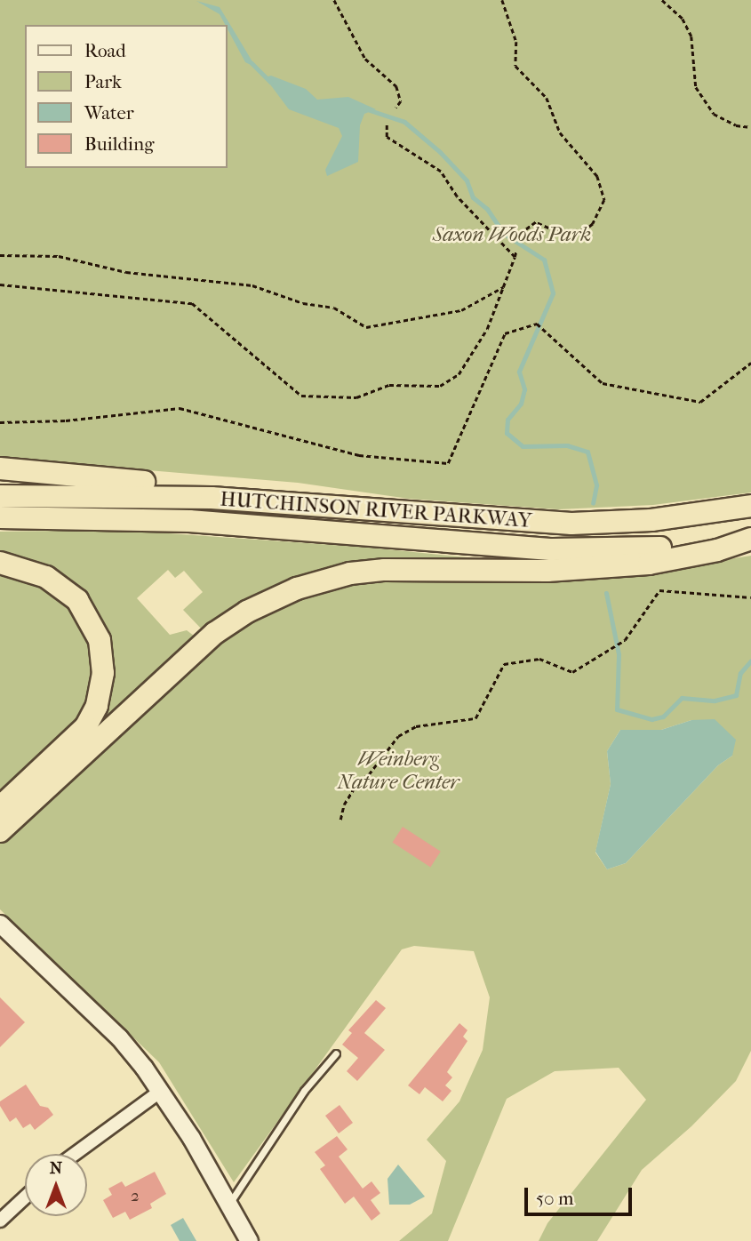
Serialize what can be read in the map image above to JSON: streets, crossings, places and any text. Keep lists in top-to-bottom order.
{
  "streets": {
    "highway": ["HUTCHINSON RIVER PARKWAY"]
  },
  "parks": ["Saxon Woods Park", "Weinberg Nature Center"],
  "house_numbers": ["2"],
  "legend": [
    "Road",
    "Park",
    "Water",
    "Building"
  ],
  "scale_bar": "50 m",
  "north": "top"
}
